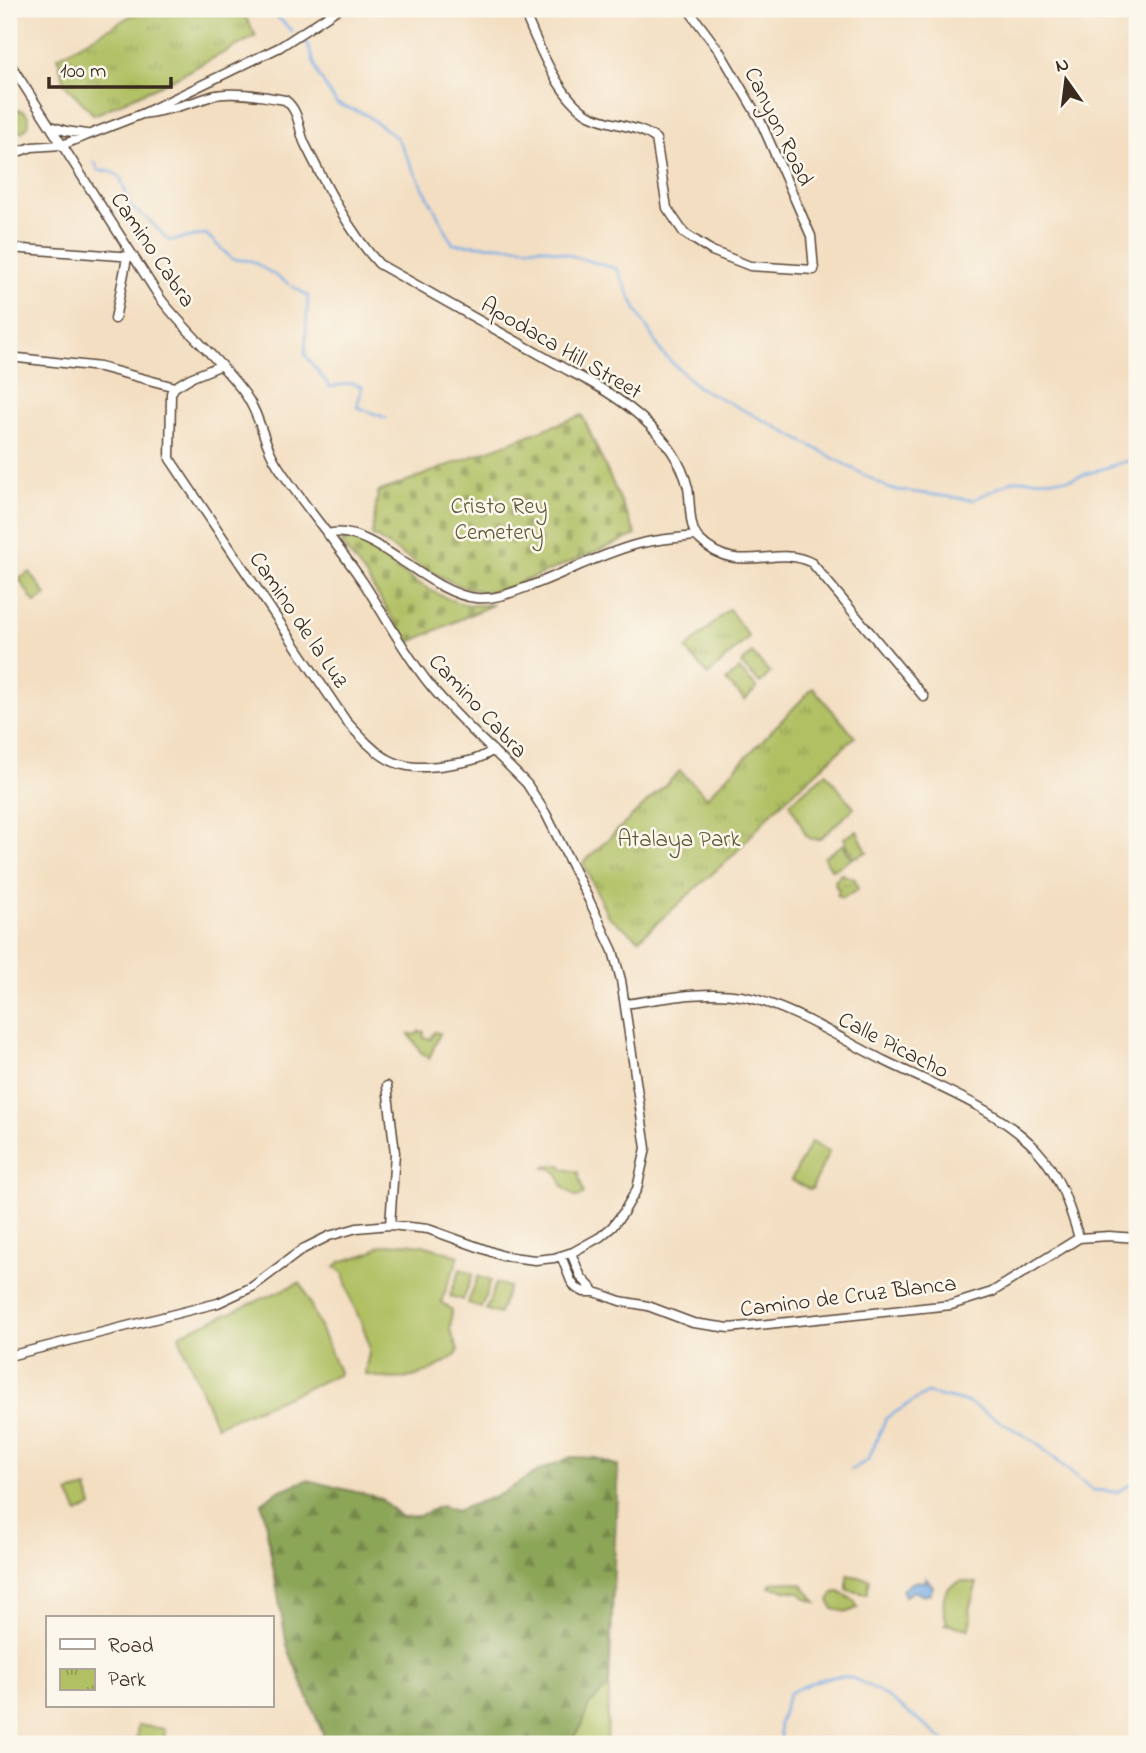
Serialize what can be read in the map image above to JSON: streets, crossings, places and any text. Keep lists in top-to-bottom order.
{
  "streets": {
    "street": [
      "Canyon Road",
      "Camino Cabra",
      "Apodaca Hill Street",
      "Camino de la Luz",
      "Calle Picacho",
      "Camino de Cruz Blanca"
    ]
  },
  "crossings": [
    ["Camino Cabra", "Camino de la Luz"],
    ["Camino Cabra", "Calle Picacho"],
    ["Camino Cabra", "Camino de Cruz Blanca"],
    ["Calle Picacho", "Camino de Cruz Blanca"]
  ],
  "parks": ["Cristo Rey Cemetery", "Atalaya Park"],
  "legend": ["Road", "Park"],
  "scale_bar": "100 m",
  "north": "top"
}
